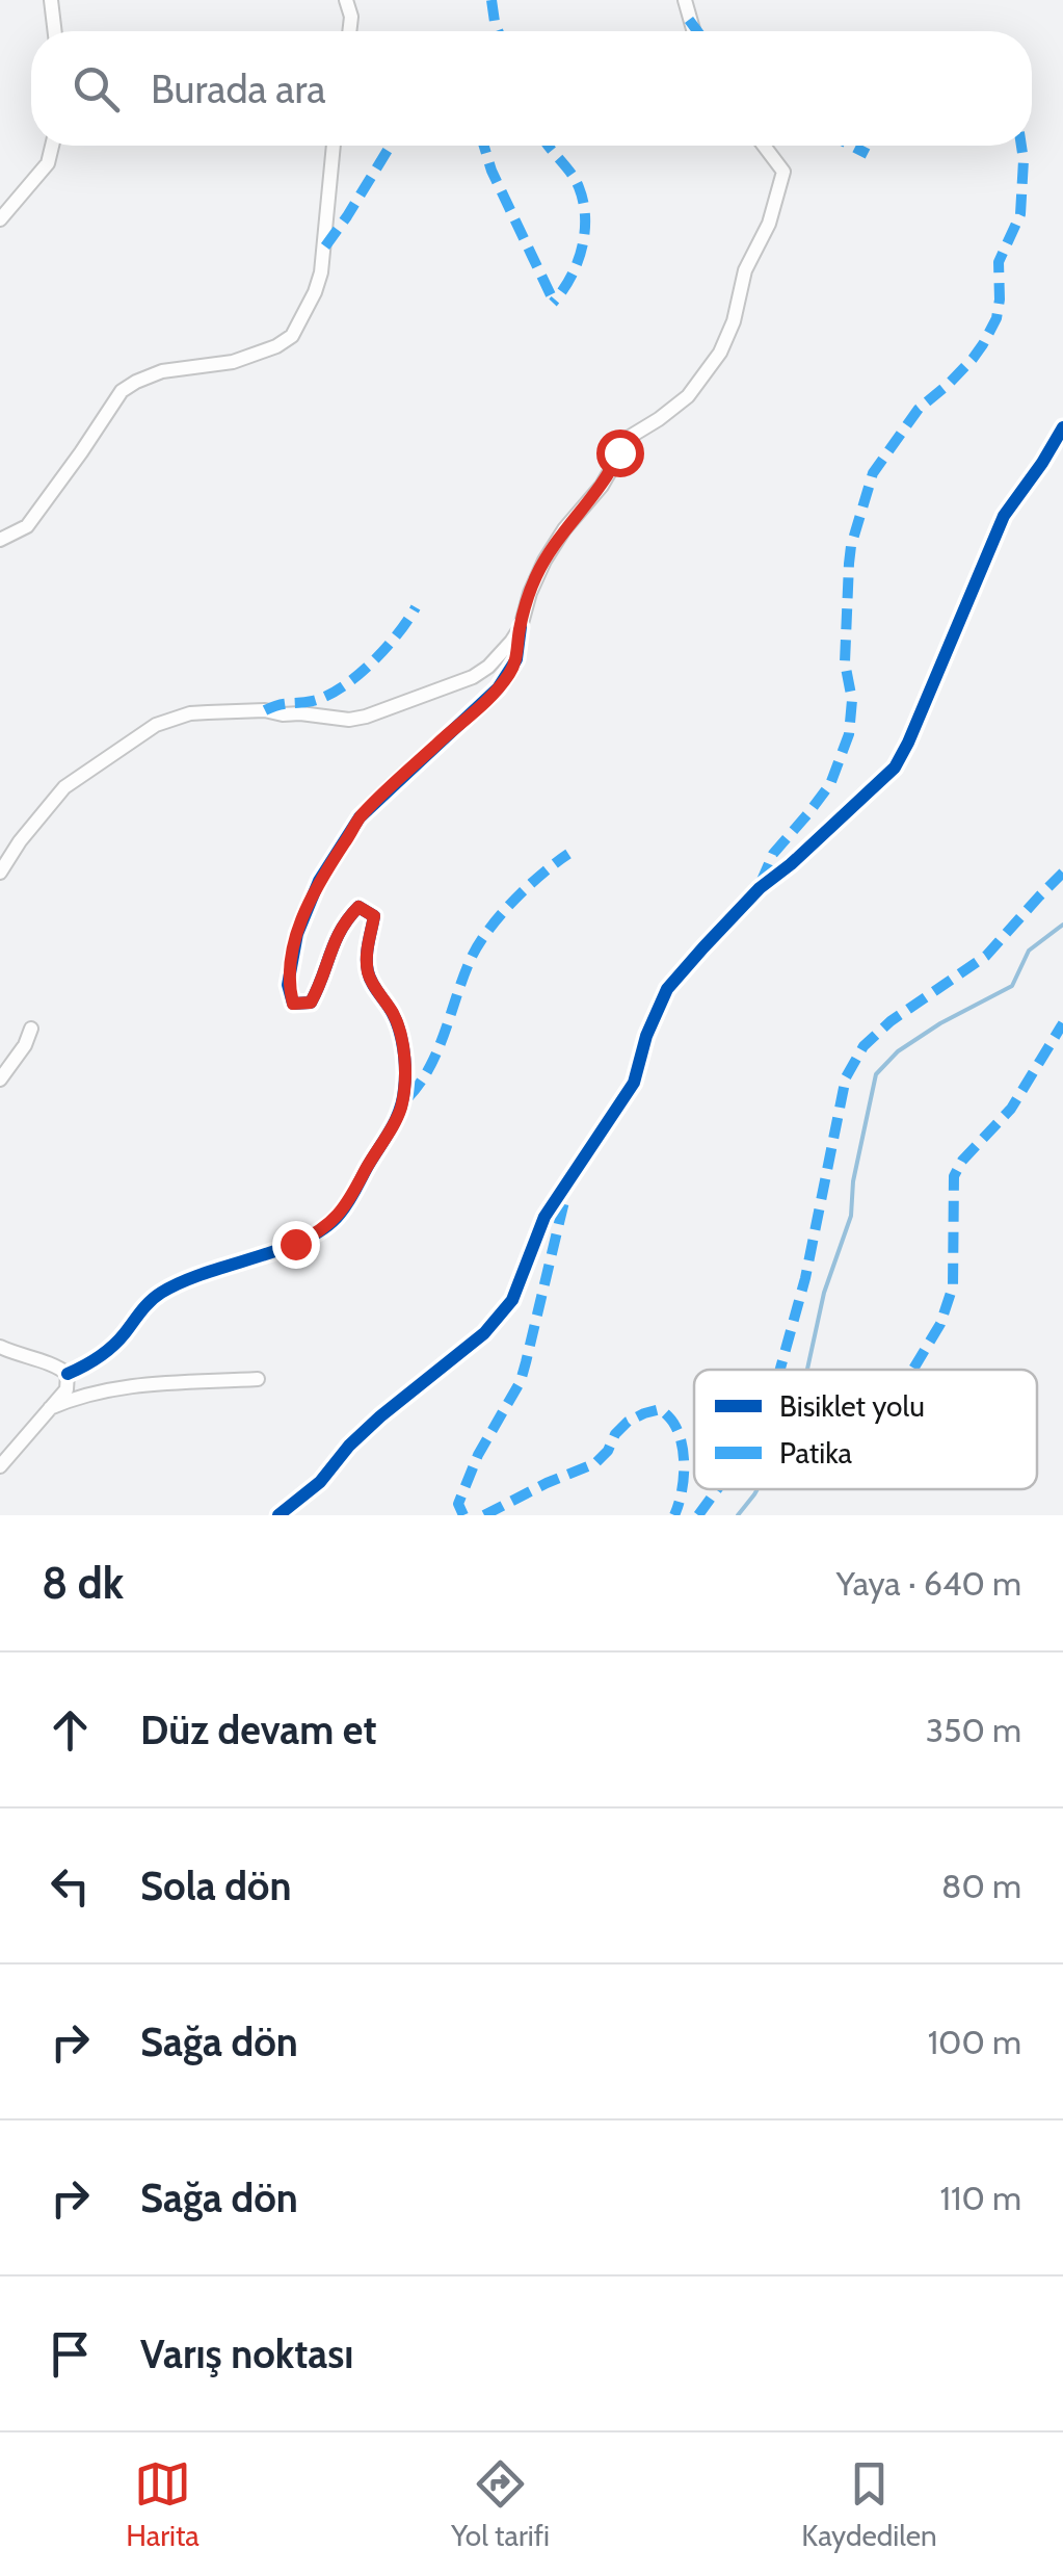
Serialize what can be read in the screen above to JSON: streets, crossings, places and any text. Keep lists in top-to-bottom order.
{
  "legend": ["Bisiklet yolu", "Patika"],
  "page": {
    "search": "Burada ara",
    "heading": ["8 dk", "Yaya · 640 m"],
    "list": [
      ["Düz devam et", "350 m"],
      ["Sola dön", "80 m"],
      ["Sağa dön", "100 m"],
      ["Sağa dön", "110 m"],
      "Varış noktası"
    ],
    "nav": ["Harita", "Yol tarifi", "Kaydedilen"]
  }
}
